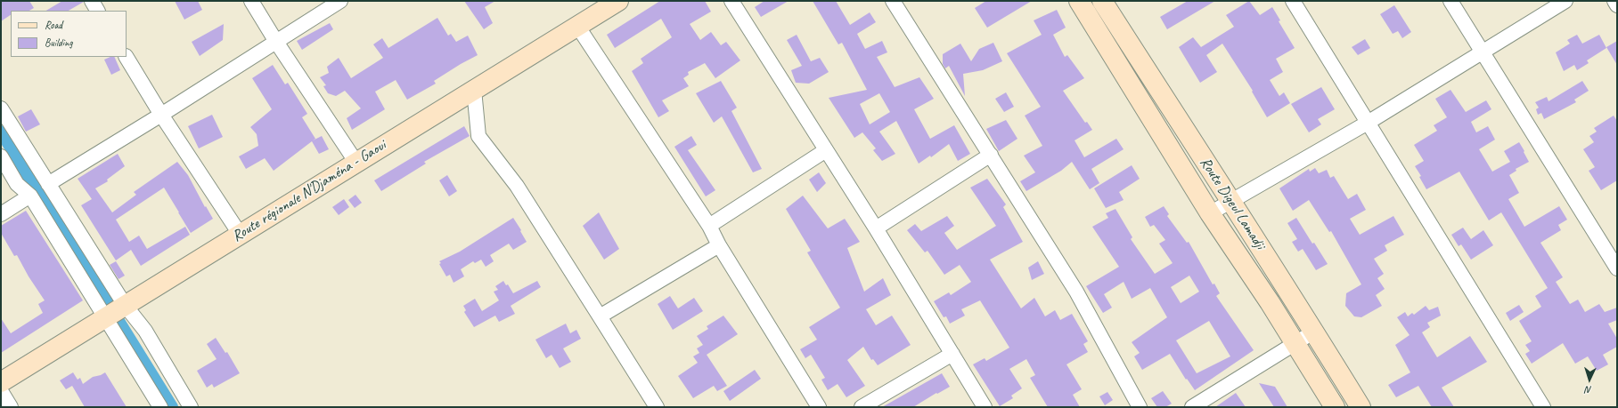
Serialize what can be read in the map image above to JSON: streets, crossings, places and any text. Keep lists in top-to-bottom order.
{
  "streets": {
    "main road": ["Route régionale N'Djaména - Gaoui", "Route Digeul Lamadji"]
  },
  "legend": ["Road", "Building"],
  "north": "bottom"
}
